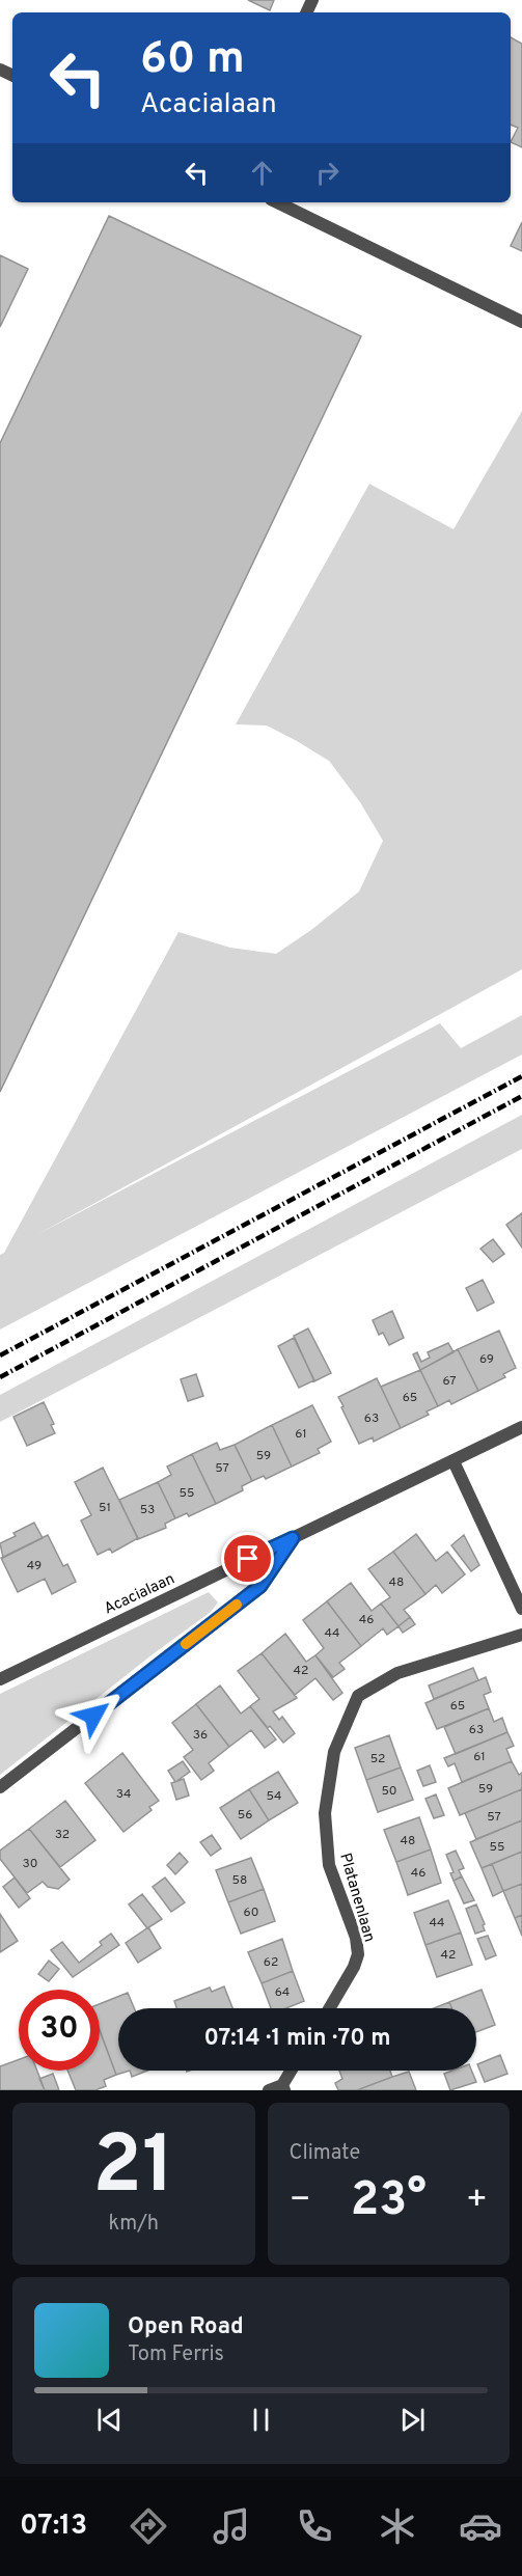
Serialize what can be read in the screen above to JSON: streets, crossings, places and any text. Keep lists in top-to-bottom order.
{
  "streets": {
    "street": ["Acacialaan", "Platanenlaan"]
  },
  "house_numbers": [
    "69",
    "67",
    "65",
    "63",
    "61",
    "59",
    "57",
    "55",
    "51",
    "53",
    "49",
    "48",
    "46",
    "44",
    "42",
    "65",
    "63",
    "36",
    "61",
    "52",
    "59",
    "50",
    "34",
    "54",
    "56",
    "57",
    "32",
    "48",
    "55",
    "30",
    "46",
    "58",
    "60",
    "44",
    "42",
    "62",
    "64"
  ],
  "page": {
    "turn": ["60 m", "Acacialaan"],
    "limit": "30",
    "trip": "07:14 · 1 min · 70 m",
    "tile": [
      ["21", "km/h"],
      "Climate"
    ],
    "heat": ["−", "23°", "+"],
    "song": ["Open Road", "Tom Ferris"],
    "tabs": "07:13"
  }
}
